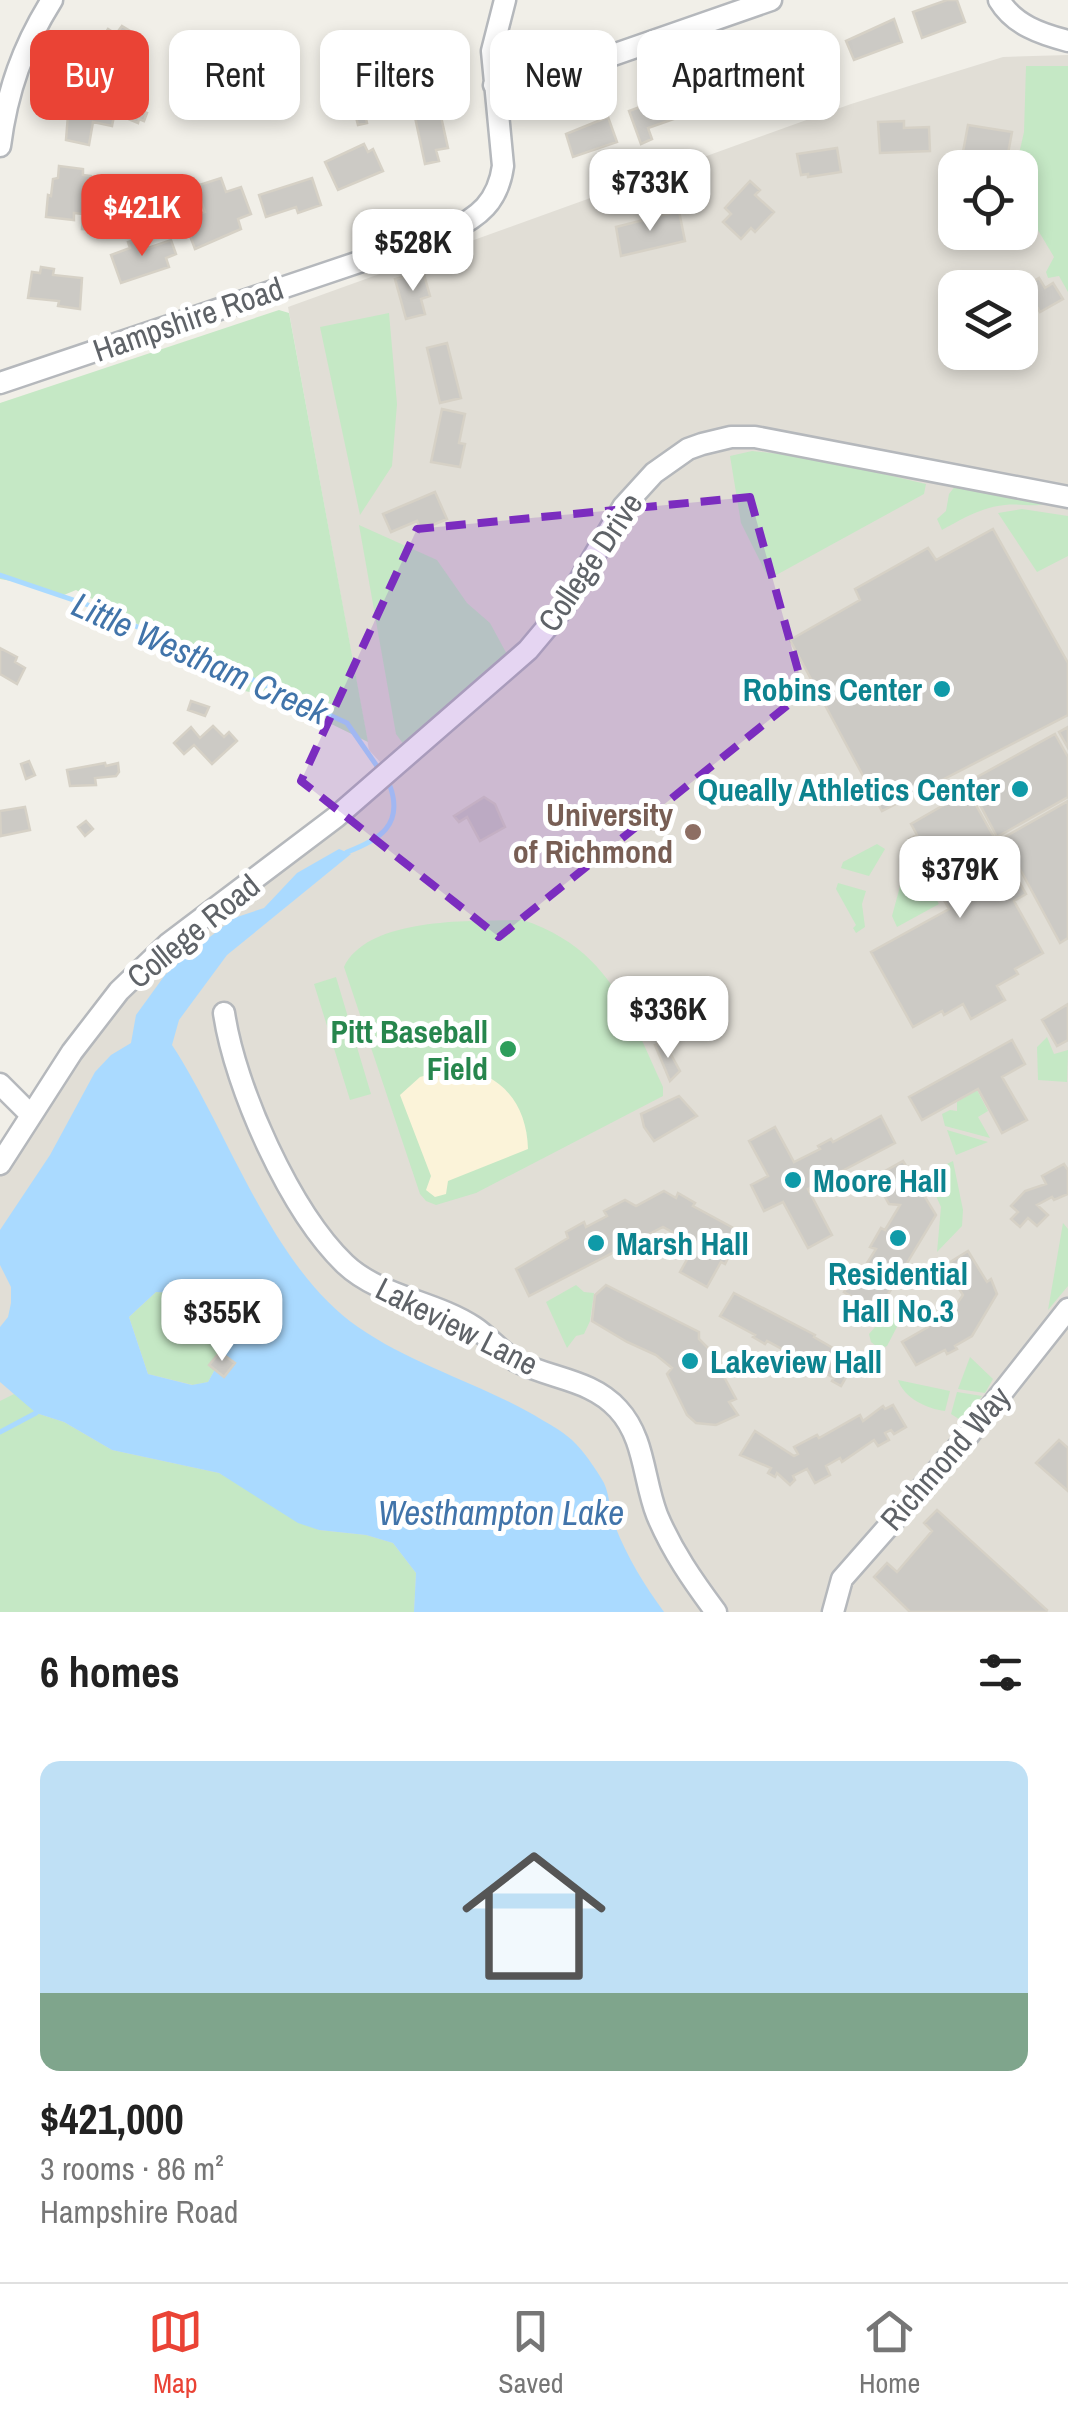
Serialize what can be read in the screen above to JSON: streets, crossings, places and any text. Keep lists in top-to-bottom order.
{
  "streets": {
    "street": [
      "Hampshire Road",
      "College Drive",
      "College Road",
      "Lakeview Lane",
      "Richmond Way"
    ]
  },
  "crossings": [
    ["College Drive", "College Road"]
  ],
  "water": ["Little Westham Creek", "Westhampton Lake"],
  "places": [
    "Robins Center",
    "Queally Athletics Center",
    "University of Richmond",
    "Pitt Baseball Field",
    "Moore Hall",
    "Residential Hall No.3",
    "Marsh Hall",
    "Lakeview Hall"
  ],
  "page": {
    "chip": [
      "Buy",
      "Rent",
      "Filters",
      "New",
      "Apartment"
    ],
    "price": [
      "$733K",
      "$421K",
      "$528K",
      "$379K",
      "$336K",
      "$355K"
    ],
    "heading": "6 homes",
    "list": [
      {
        "name": "$421,000",
        "note": "3 rooms · 86 m² · Hampshire Road"
      }
    ],
    "tabs": ["Map", "Saved", "Home"]
  }
}
